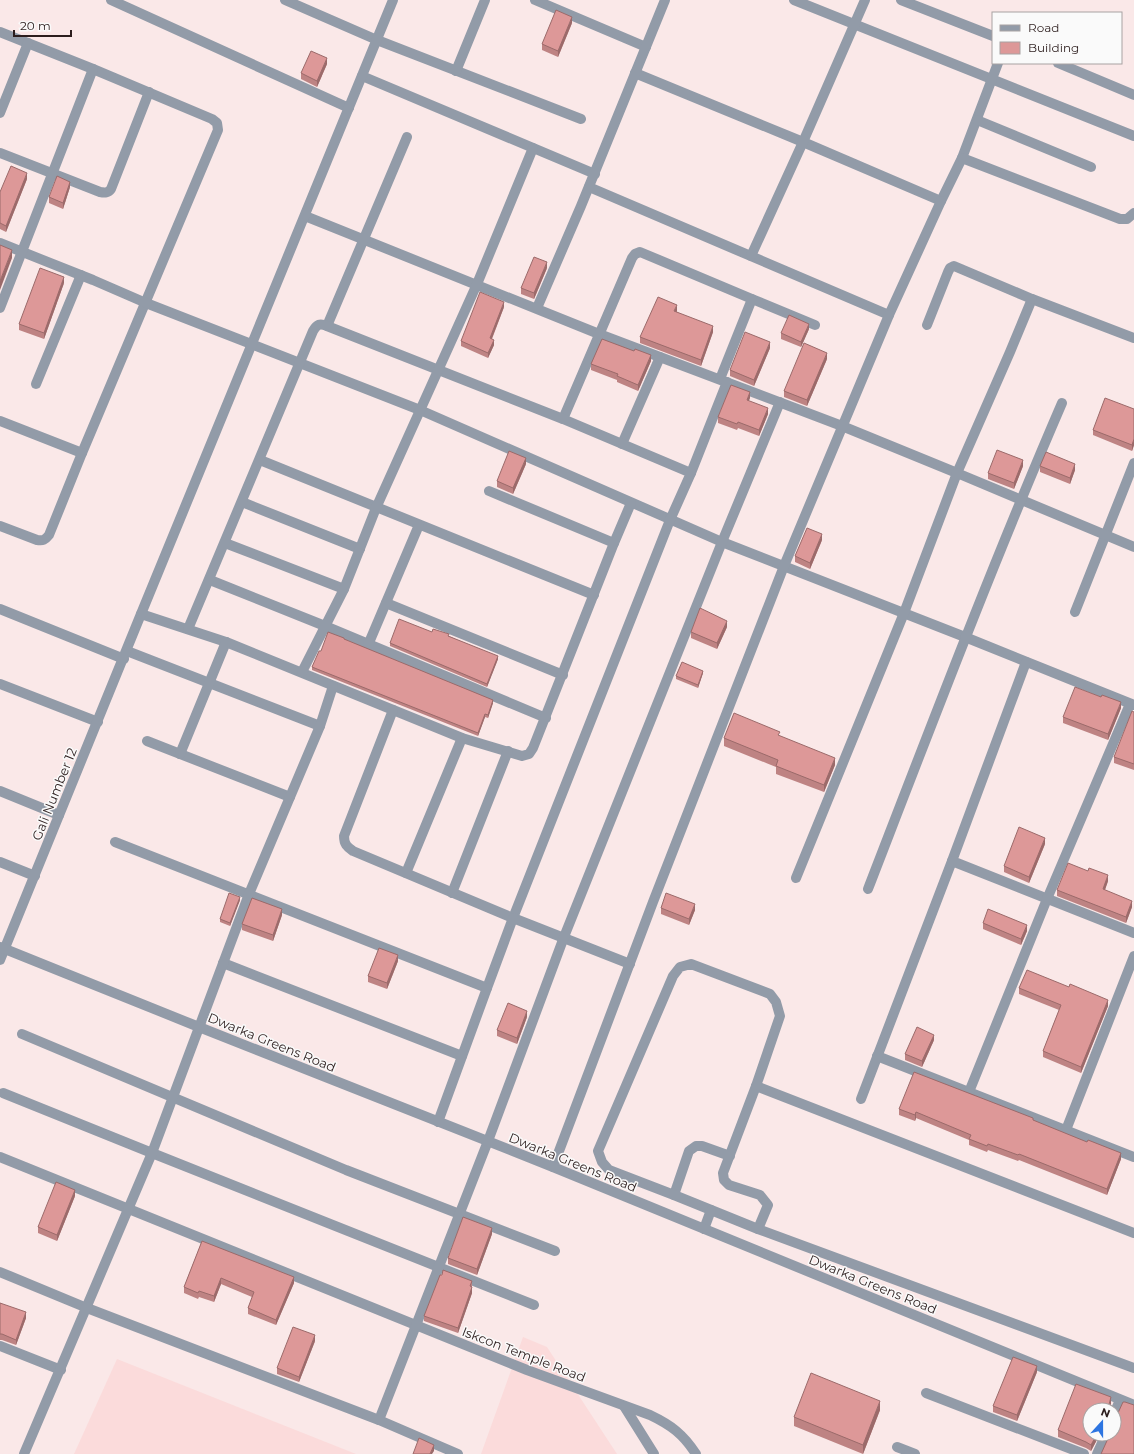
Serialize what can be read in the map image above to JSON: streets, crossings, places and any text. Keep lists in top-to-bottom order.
{
  "streets": {
    "street": ["Gali Number 12", "Dwarka Greens Road", "Iskcon Temple Road"]
  },
  "crossings": [
    ["Gali Number 12", "Dwarka Greens Road"]
  ],
  "legend": ["Road", "Building"],
  "scale_bar": "20 m",
  "north": "top"
}
